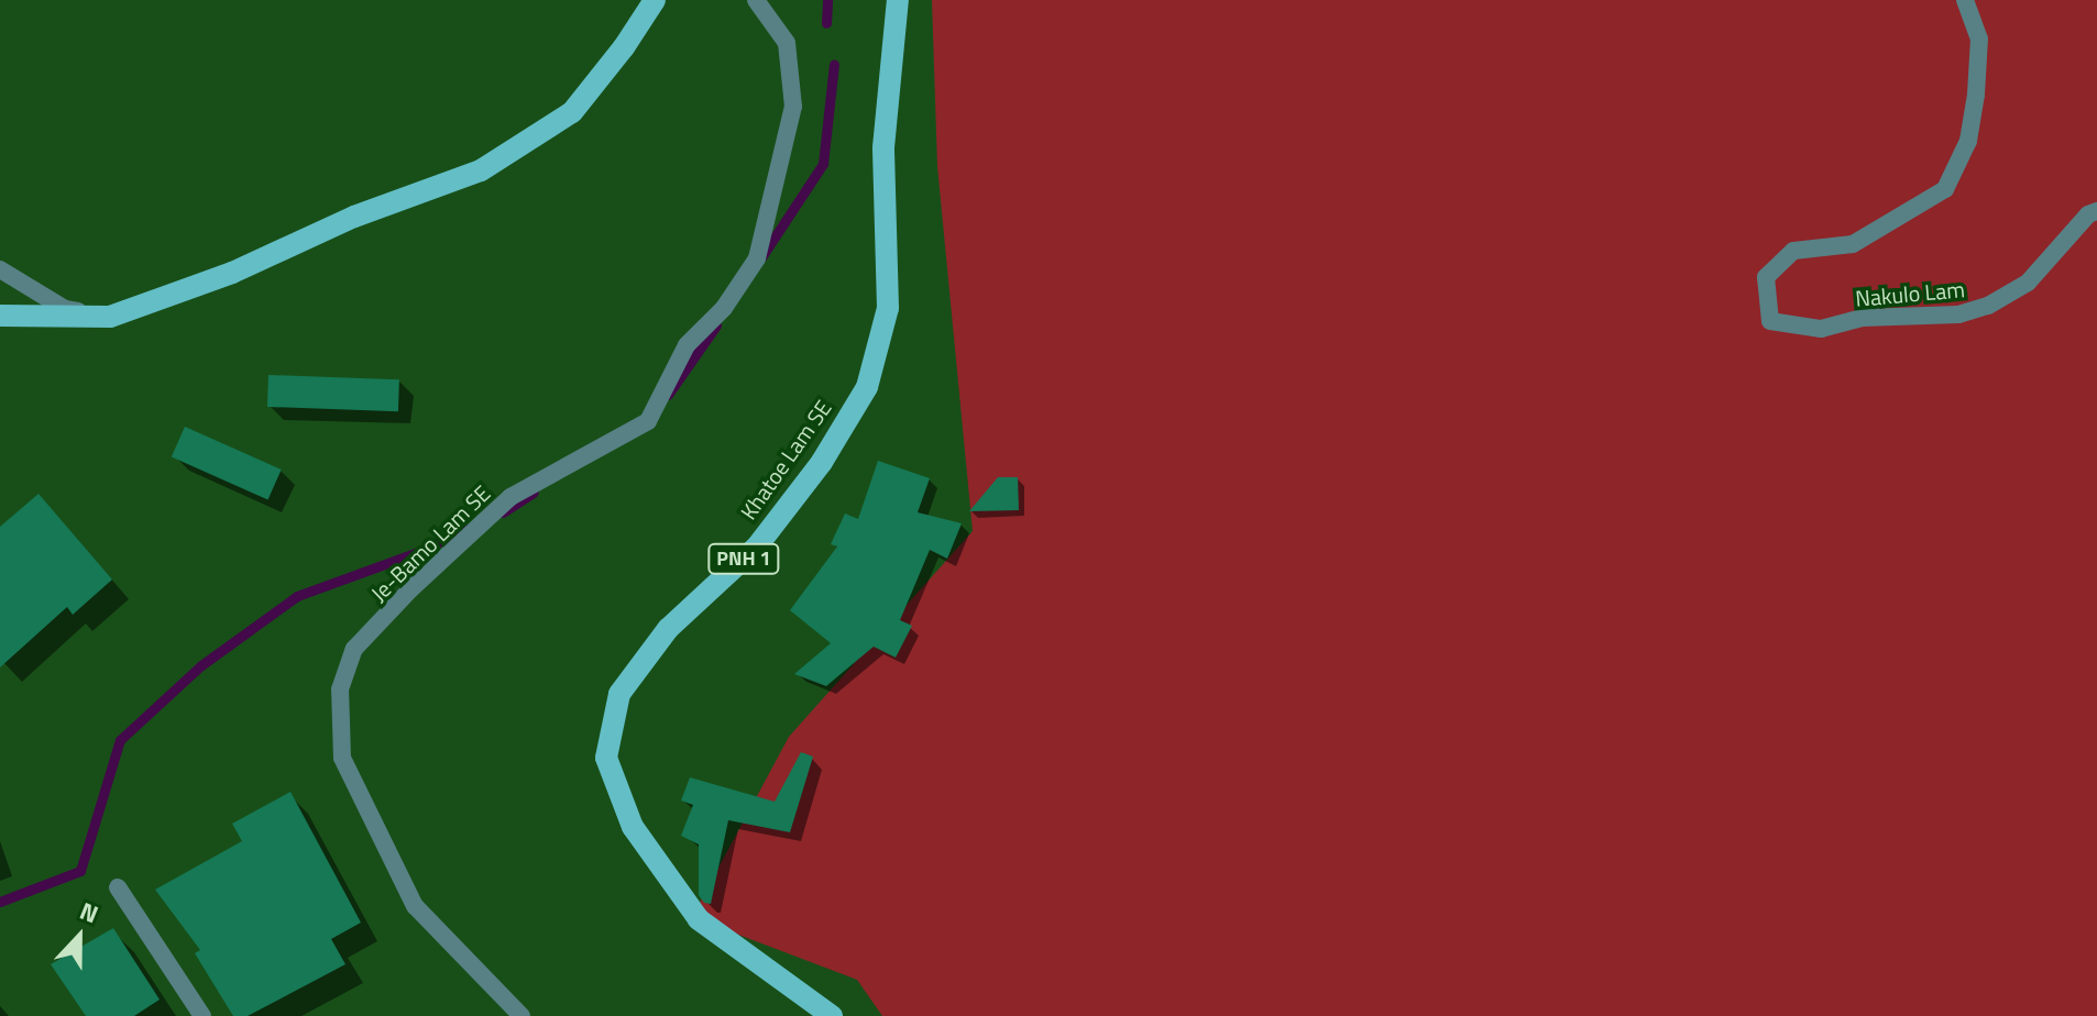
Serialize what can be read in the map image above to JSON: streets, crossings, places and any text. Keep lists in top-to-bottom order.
{
  "streets": {
    "main road": ["Khatoe Lam SE", "PNH 1"],
    "street": ["Nakulo Lam", "Je-Bamo Lam SE"]
  },
  "north": "top"
}
